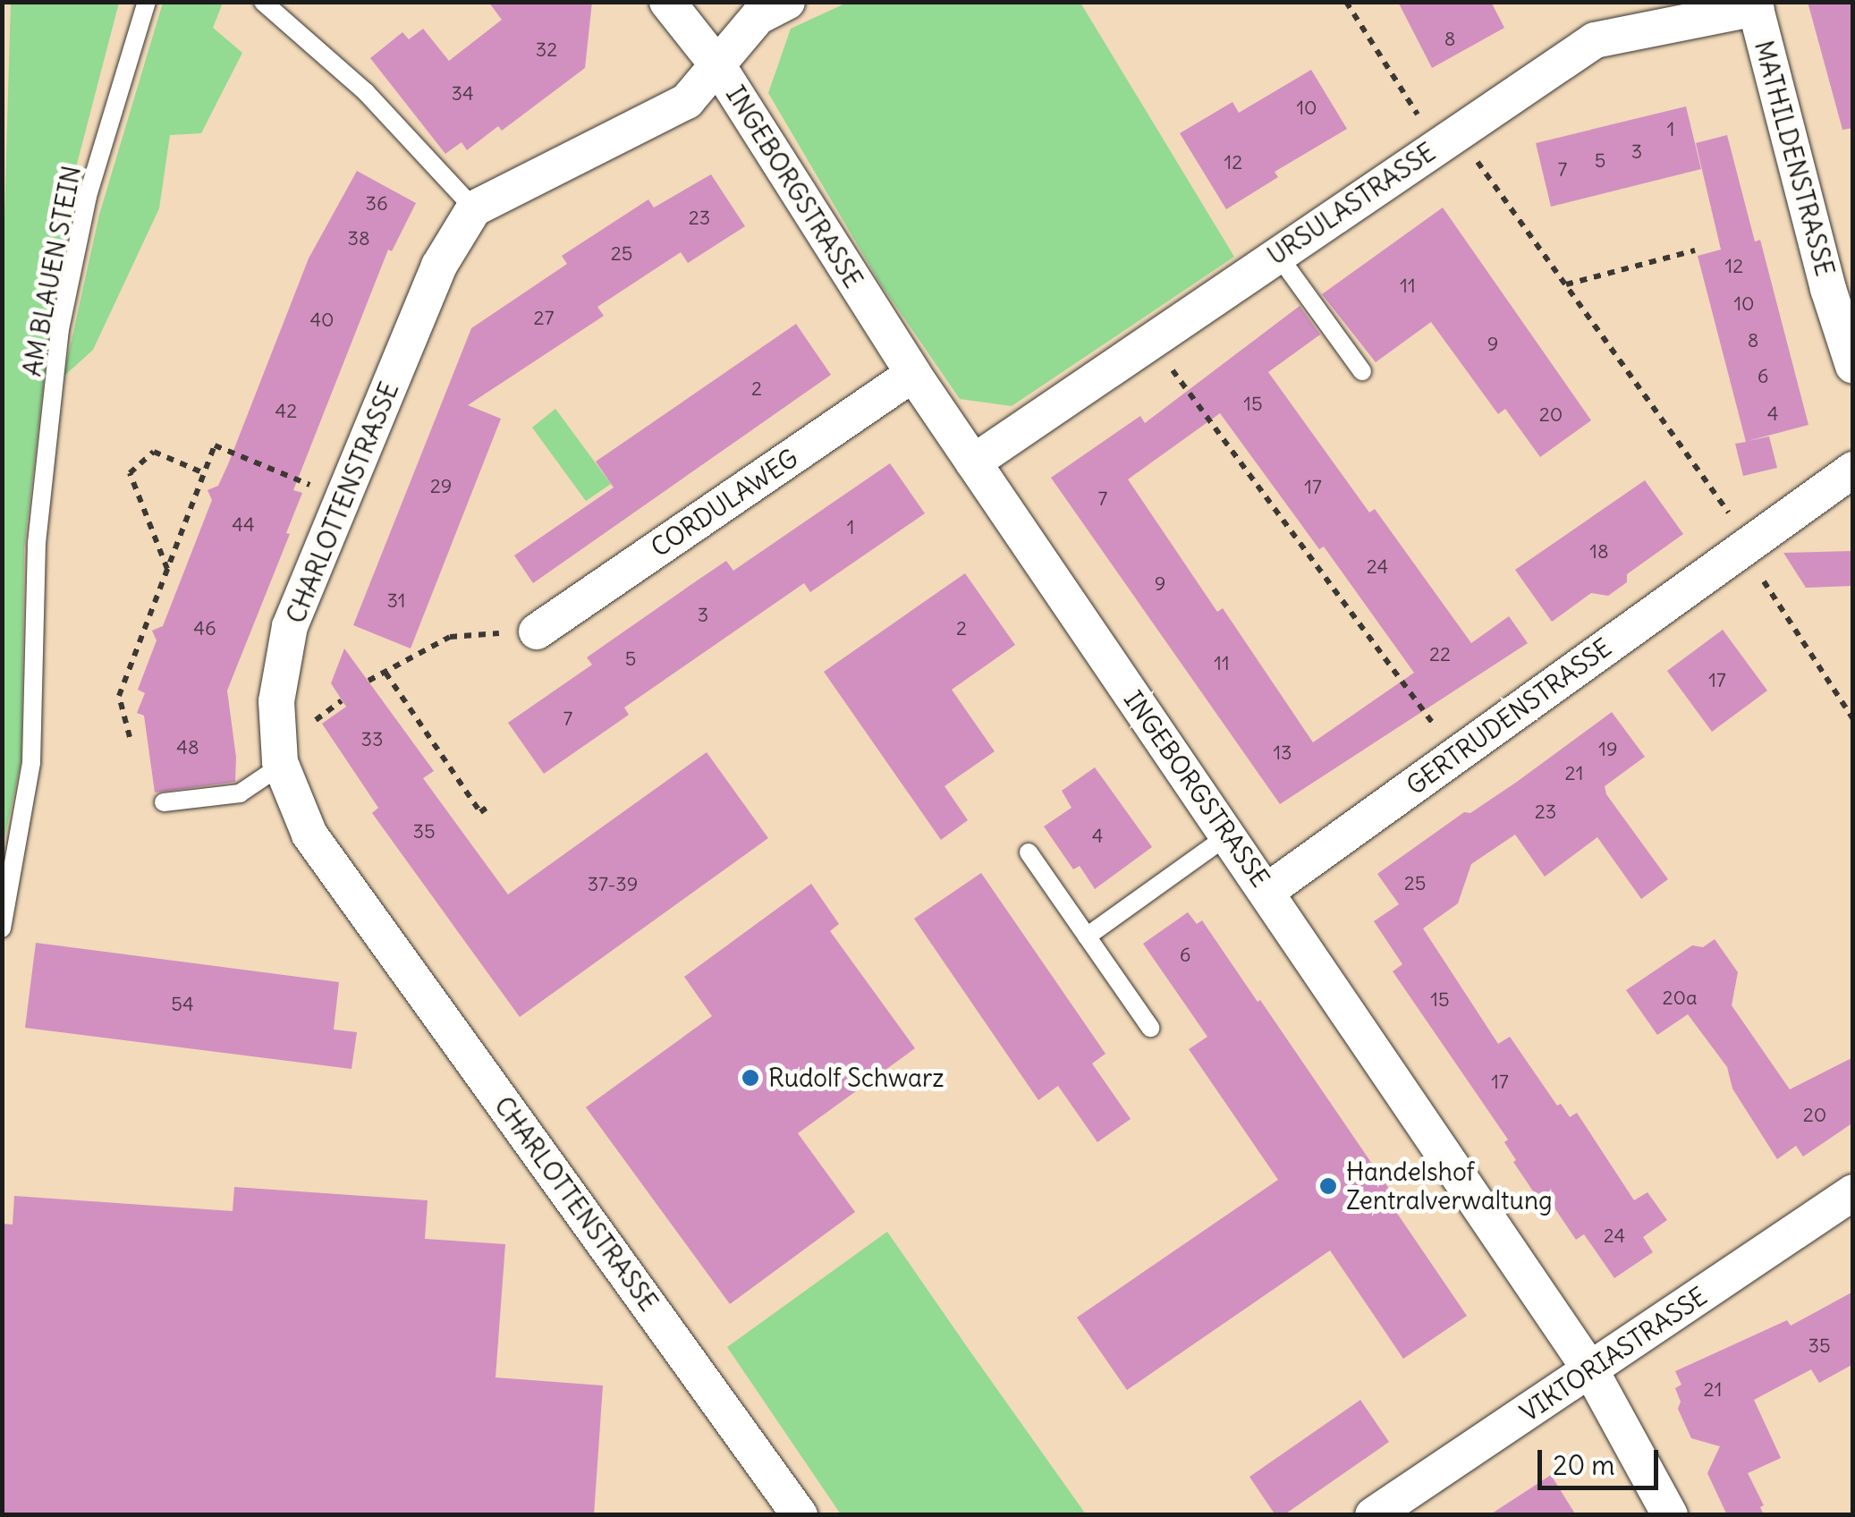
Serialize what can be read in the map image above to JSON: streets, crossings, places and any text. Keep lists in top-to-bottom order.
{
  "streets": {
    "street": [
      "MATHILDENSTRASSE",
      "INGEBORGSTRASSE",
      "URSULASTRASSE",
      "CHARLOTTENSTRASSE",
      "CORDULAWEG",
      "GERTRUDENSTRASSE",
      "VIKTORIASTRASSE"
    ],
    "lane": ["AM BLAUEN STEIN"]
  },
  "crossings": [
    ["MATHILDENSTRASSE", "URSULASTRASSE"],
    ["INGEBORGSTRASSE", "URSULASTRASSE"],
    ["INGEBORGSTRASSE", "CORDULAWEG"],
    ["INGEBORGSTRASSE", "GERTRUDENSTRASSE"],
    ["INGEBORGSTRASSE", "VIKTORIASTRASSE"]
  ],
  "places": ["Rudolf Schwarz", "Handelshof Zentralverwaltung"],
  "house_numbers": [
    "8",
    "32",
    "34",
    "10",
    "1",
    "3",
    "5",
    "12",
    "7",
    "36",
    "23",
    "38",
    "25",
    "12",
    "11",
    "10",
    "27",
    "40",
    "8",
    "9",
    "6",
    "2",
    "15",
    "42",
    "4",
    "20",
    "29",
    "17",
    "7",
    "44",
    "1",
    "18",
    "24",
    "9",
    "31",
    "3",
    "46",
    "2",
    "22",
    "5",
    "11",
    "17",
    "7",
    "33",
    "48",
    "19",
    "13",
    "21",
    "23",
    "35",
    "4",
    "25",
    "37-39",
    "6",
    "20a",
    "15",
    "54",
    "17",
    "20",
    "24",
    "35",
    "21"
  ],
  "scale_bar": "20 m"
}
